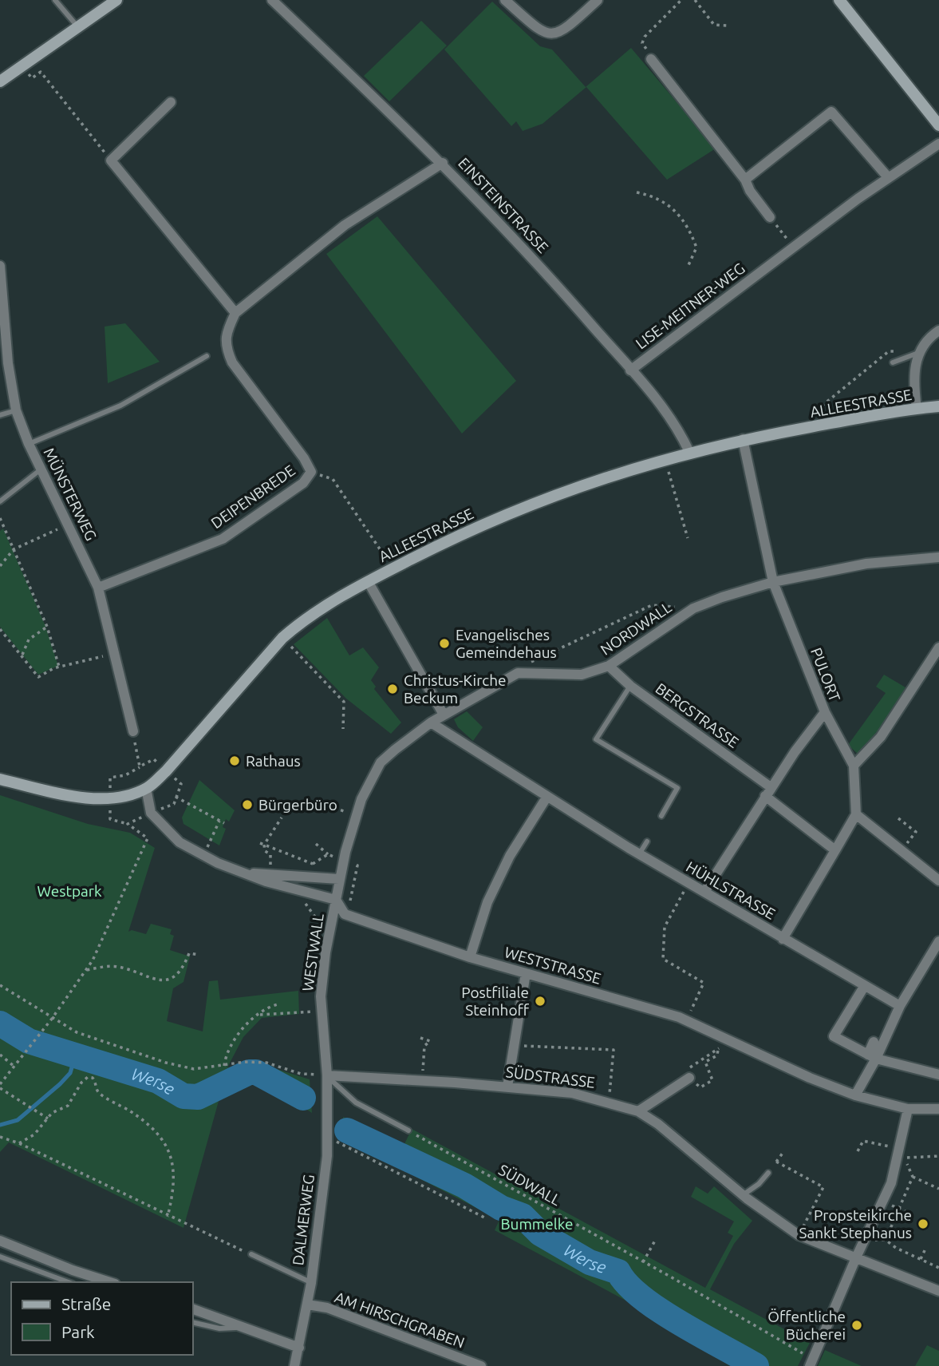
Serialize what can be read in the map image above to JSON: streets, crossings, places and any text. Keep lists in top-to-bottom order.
{
  "streets": {
    "main road": ["ALLEESTRASSE"],
    "street": [
      "EINSTEINSTRASSE",
      "LISE-MEITNER-WEG",
      "MÜNSTERWEG",
      "DEIPENBREDE",
      "NORDWALL",
      "PULORT",
      "BERGSTRASSE",
      "HÜHLSTRASSE",
      "WESTWALL",
      "WESTSTRASSE",
      "SÜDSTRASSE",
      "DALMERWEG",
      "AM HIRSCHGRABEN"
    ],
    "path": ["SÜDWALL"]
  },
  "crossings": [
    ["EINSTEINSTRASSE", "LISE-MEITNER-WEG"],
    ["EINSTEINSTRASSE", "ALLEESTRASSE"],
    ["ALLEESTRASSE", "PULORT"],
    ["MÜNSTERWEG", "DEIPENBREDE"],
    ["NORDWALL", "PULORT"],
    ["NORDWALL", "BERGSTRASSE"],
    ["PULORT", "BERGSTRASSE"],
    ["PULORT", "HÜHLSTRASSE"],
    ["WESTWALL", "WESTSTRASSE"],
    ["WESTWALL", "SÜDSTRASSE"],
    ["WESTWALL", "DALMERWEG"],
    ["SÜDSTRASSE", "DALMERWEG"],
    ["DALMERWEG", "AM HIRSCHGRABEN"]
  ],
  "water": ["Werse"],
  "parks": ["Westpark", "Bummelke"],
  "places": [
    "Evangelisches Gemeindehaus",
    "Christus-Kirche Beckum",
    "Rathaus",
    "Bürgerbüro",
    "Postfiliale Steinhoff",
    "Propsteikirche Sankt Stephanus",
    "Öffentliche Bücherei"
  ],
  "legend": ["Straße", "Park"]
}
